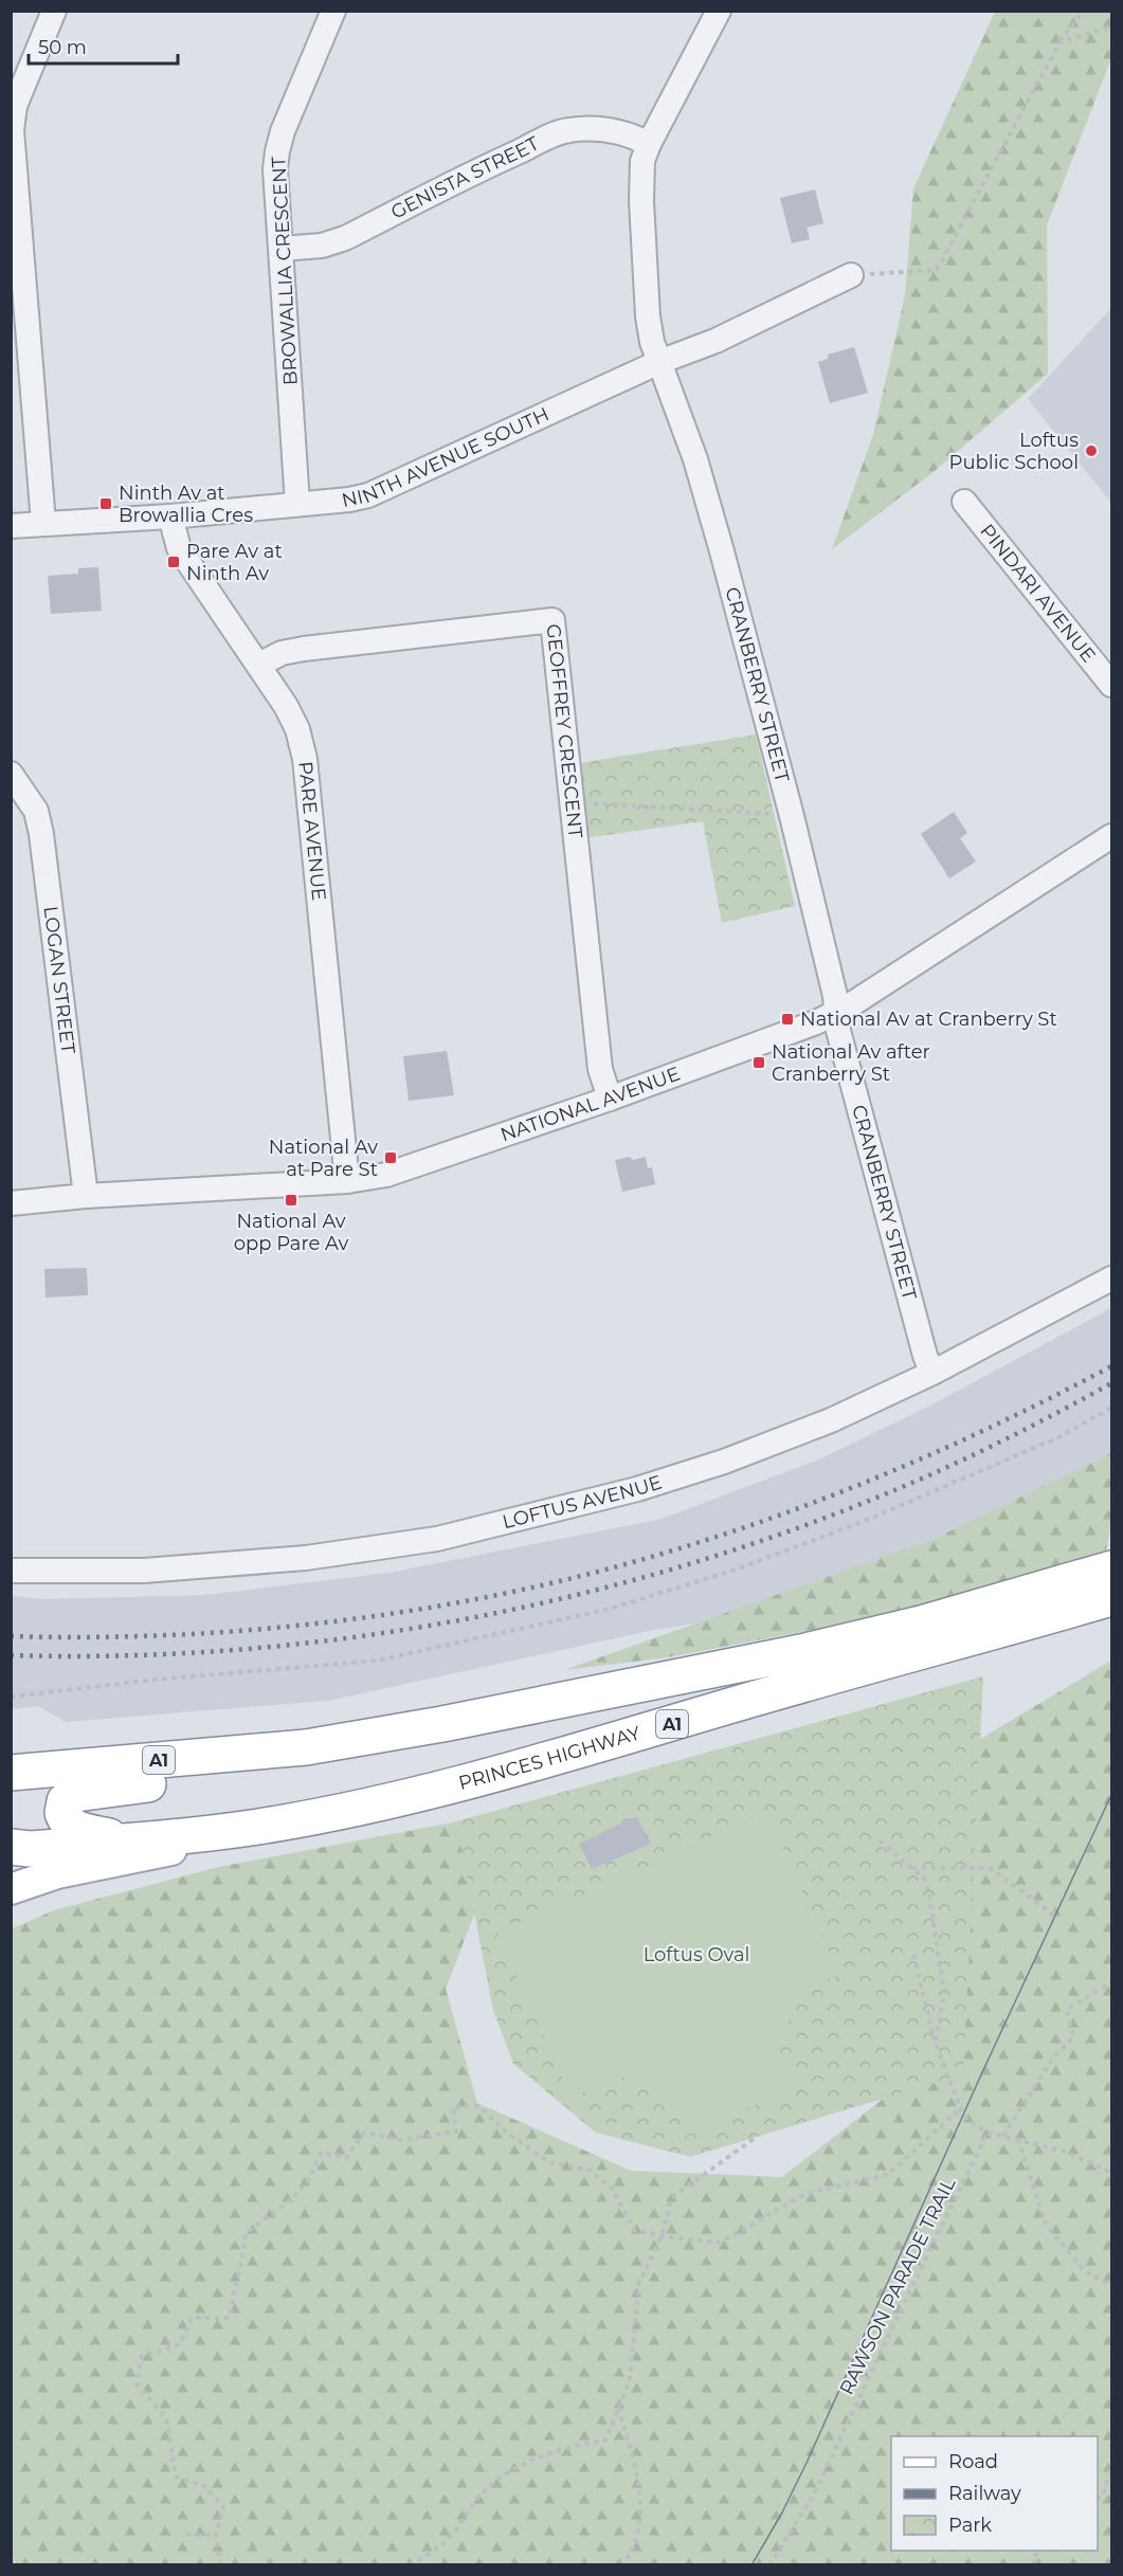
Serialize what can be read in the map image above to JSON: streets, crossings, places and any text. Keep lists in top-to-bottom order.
{
  "streets": {
    "highway": ["A1", "PRINCES HIGHWAY"],
    "street": [
      "GENISTA STREET",
      "BROWALLIA CRESCENT",
      "NINTH AVENUE SOUTH",
      "PINDARI AVENUE",
      "CRANBERRY STREET",
      "GEOFFREY CRESCENT",
      "PARE AVENUE",
      "LOGAN STREET",
      "NATIONAL AVENUE",
      "LOFTUS AVENUE"
    ],
    "path": ["RAWSON PARADE TRAIL"]
  },
  "crossings": [
    ["GENISTA STREET", "BROWALLIA CRESCENT"],
    ["GENISTA STREET", "CRANBERRY STREET"],
    ["BROWALLIA CRESCENT", "NINTH AVENUE SOUTH"],
    ["NINTH AVENUE SOUTH", "CRANBERRY STREET"],
    ["NINTH AVENUE SOUTH", "PARE AVENUE"],
    ["CRANBERRY STREET", "NATIONAL AVENUE"],
    ["CRANBERRY STREET", "LOFTUS AVENUE"],
    ["GEOFFREY CRESCENT", "PARE AVENUE"],
    ["GEOFFREY CRESCENT", "NATIONAL AVENUE"],
    ["PARE AVENUE", "NATIONAL AVENUE"],
    ["LOGAN STREET", "NATIONAL AVENUE"]
  ],
  "parks": ["Loftus Oval"],
  "places": {
    "other": ["Loftus Public School"],
    "transit": [
      "Ninth Av at Browallia Cres",
      "Pare Av at Ninth Av",
      "National Av at Cranberry St",
      "National Av after Cranberry St",
      "National Av at Pare St",
      "National Av opp Pare Av"
    ]
  },
  "legend": ["Road", "Railway", "Park"],
  "scale_bar": "50 m"
}
